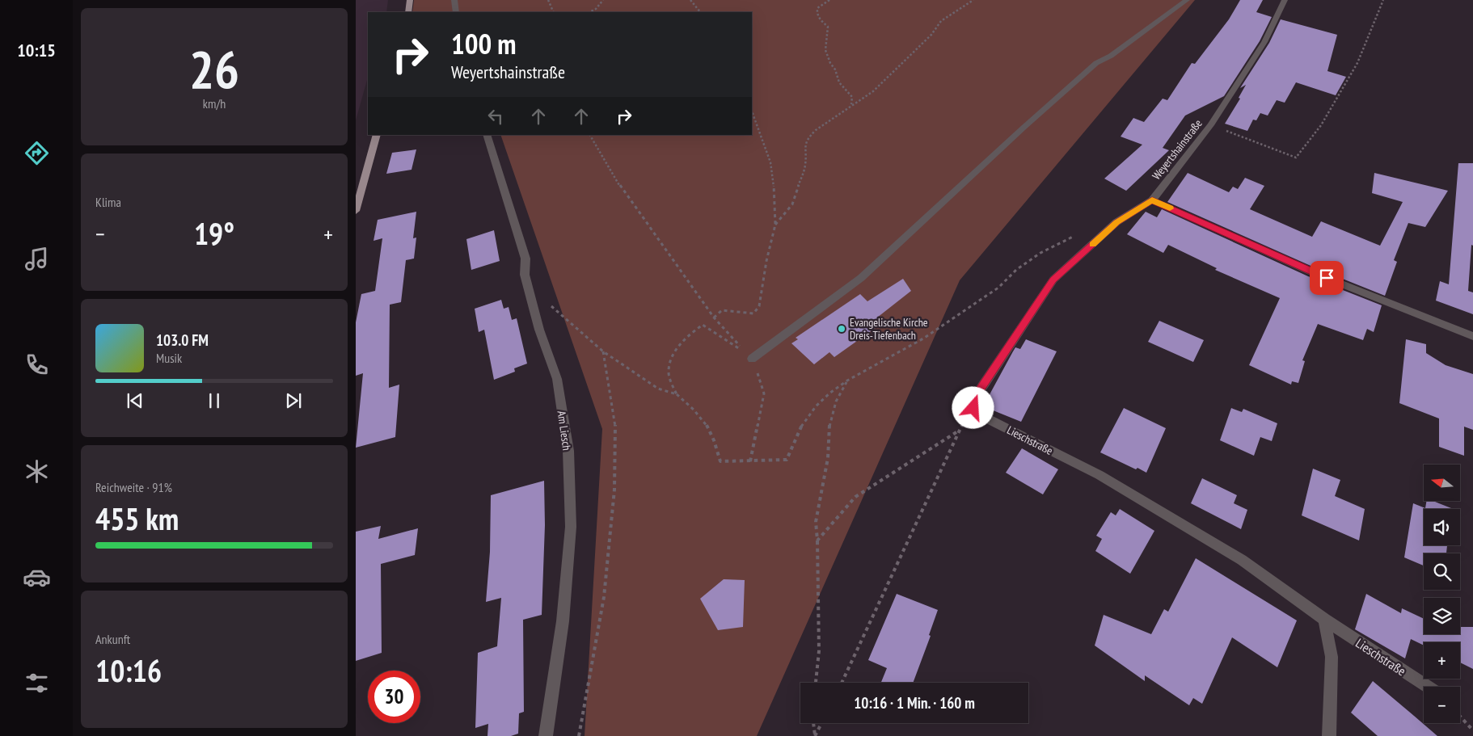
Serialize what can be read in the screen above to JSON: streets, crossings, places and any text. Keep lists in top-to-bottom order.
{
  "streets": {
    "street": ["Weyertshainstraße", "Am Liesch", "Lieschstraße"]
  },
  "places": ["Evangelische Kirche Dreis-Tiefenbach"],
  "north": "left",
  "page": {
    "tabs": "10:15",
    "tile": [
      ["26", "km/h"],
      "Klima",
      ["Reichweite · 91%", "455 km"],
      ["Ankunft", "10:16"]
    ],
    "turn": ["100 m", "Weyertshainstraße"],
    "heat": ["−", "19°", "+"],
    "song": ["103.0 FM", "Musik"],
    "map_buttons": ["+", "−"],
    "limit": "30",
    "trip": "10:16 · 1 Min. · 160 m"
  }
}
